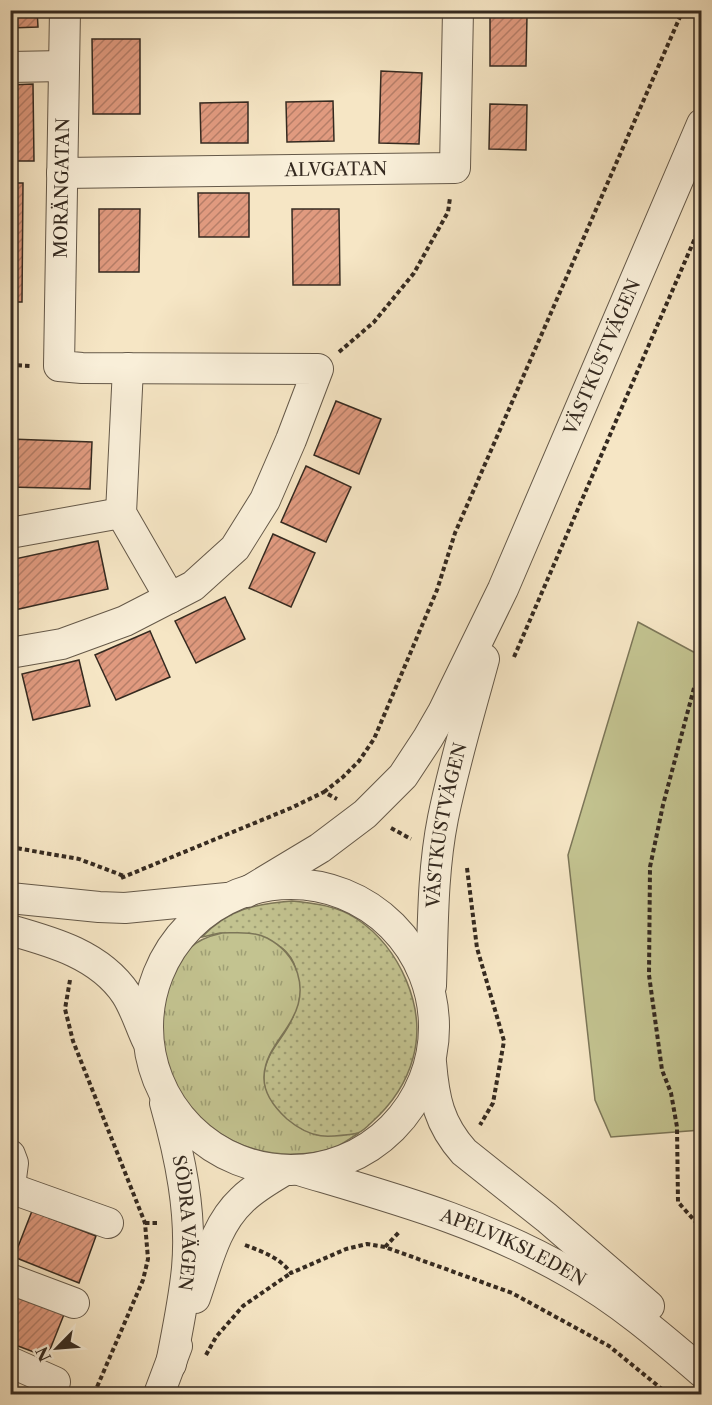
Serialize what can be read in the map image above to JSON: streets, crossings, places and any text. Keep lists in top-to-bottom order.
{
  "streets": {
    "street": [
      "ALVGATAN",
      "MORÄNGATAN",
      "VÄSTKUSTVÄGEN",
      "SÖDRA VÄGEN",
      "APELVIKSLEDEN"
    ]
  },
  "crossings": [
    ["ALVGATAN", "MORÄNGATAN"],
    ["SÖDRA VÄGEN", "APELVIKSLEDEN"]
  ],
  "north": "bottom left"
}
